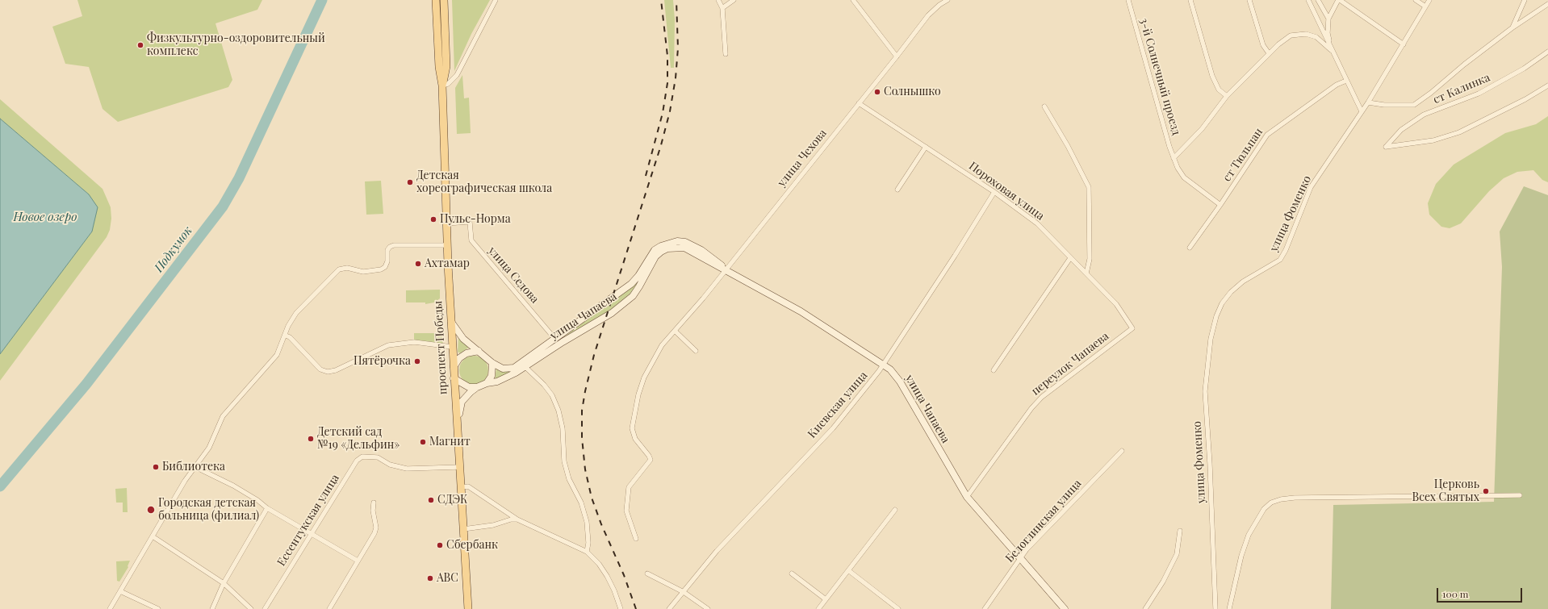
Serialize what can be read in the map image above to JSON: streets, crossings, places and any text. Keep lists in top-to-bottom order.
{
  "streets": {
    "main road": ["улица Чапаева", "проспект Победы"],
    "street": [
      "3-й Солнечный проезд",
      "ст Калинка",
      "ст Тюльпан",
      "улица Чехова",
      "Пороховая улица",
      "улица Фоменко",
      "улица Седова",
      "переулок Чапаева",
      "Киевская улица",
      "Ессентукская улица",
      "Белоглинская улица"
    ]
  },
  "crossings": [
    ["3-й Солнечный проезд", "ст Тюльпан"],
    ["улица Чехова", "Пороховая улица"],
    ["улица Чехова", "улица Чапаева"],
    ["Пороховая улица", "переулок Чапаева"],
    ["Пороховая улица", "Киевская улица"],
    ["улица Седова", "проспект Победы"],
    ["улица Чапаева", "проспект Победы"],
    ["улица Чапаева", "переулок Чапаева"],
    ["улица Чапаева", "Киевская улица"],
    ["улица Чапаева", "Белоглинская улица"],
    ["проспект Победы", "Ессентукская улица"]
  ],
  "water": ["Новое озеро", "Подкумок"],
  "places": [
    "Физкультурно-оздоровительный комплекс",
    "Солнышко",
    "Детская хореографическая школа",
    "Пульс-Норма",
    "Ахтамар",
    "Пятёрочка",
    "Детский сад №19 «Дельфин»",
    "Магнит",
    "Библиотека",
    "Церковь Всех Святых",
    "СДЭК",
    "Городская детская больница (филиал)",
    "Сбербанк",
    "ABC"
  ],
  "scale_bar": "100 m"
}
